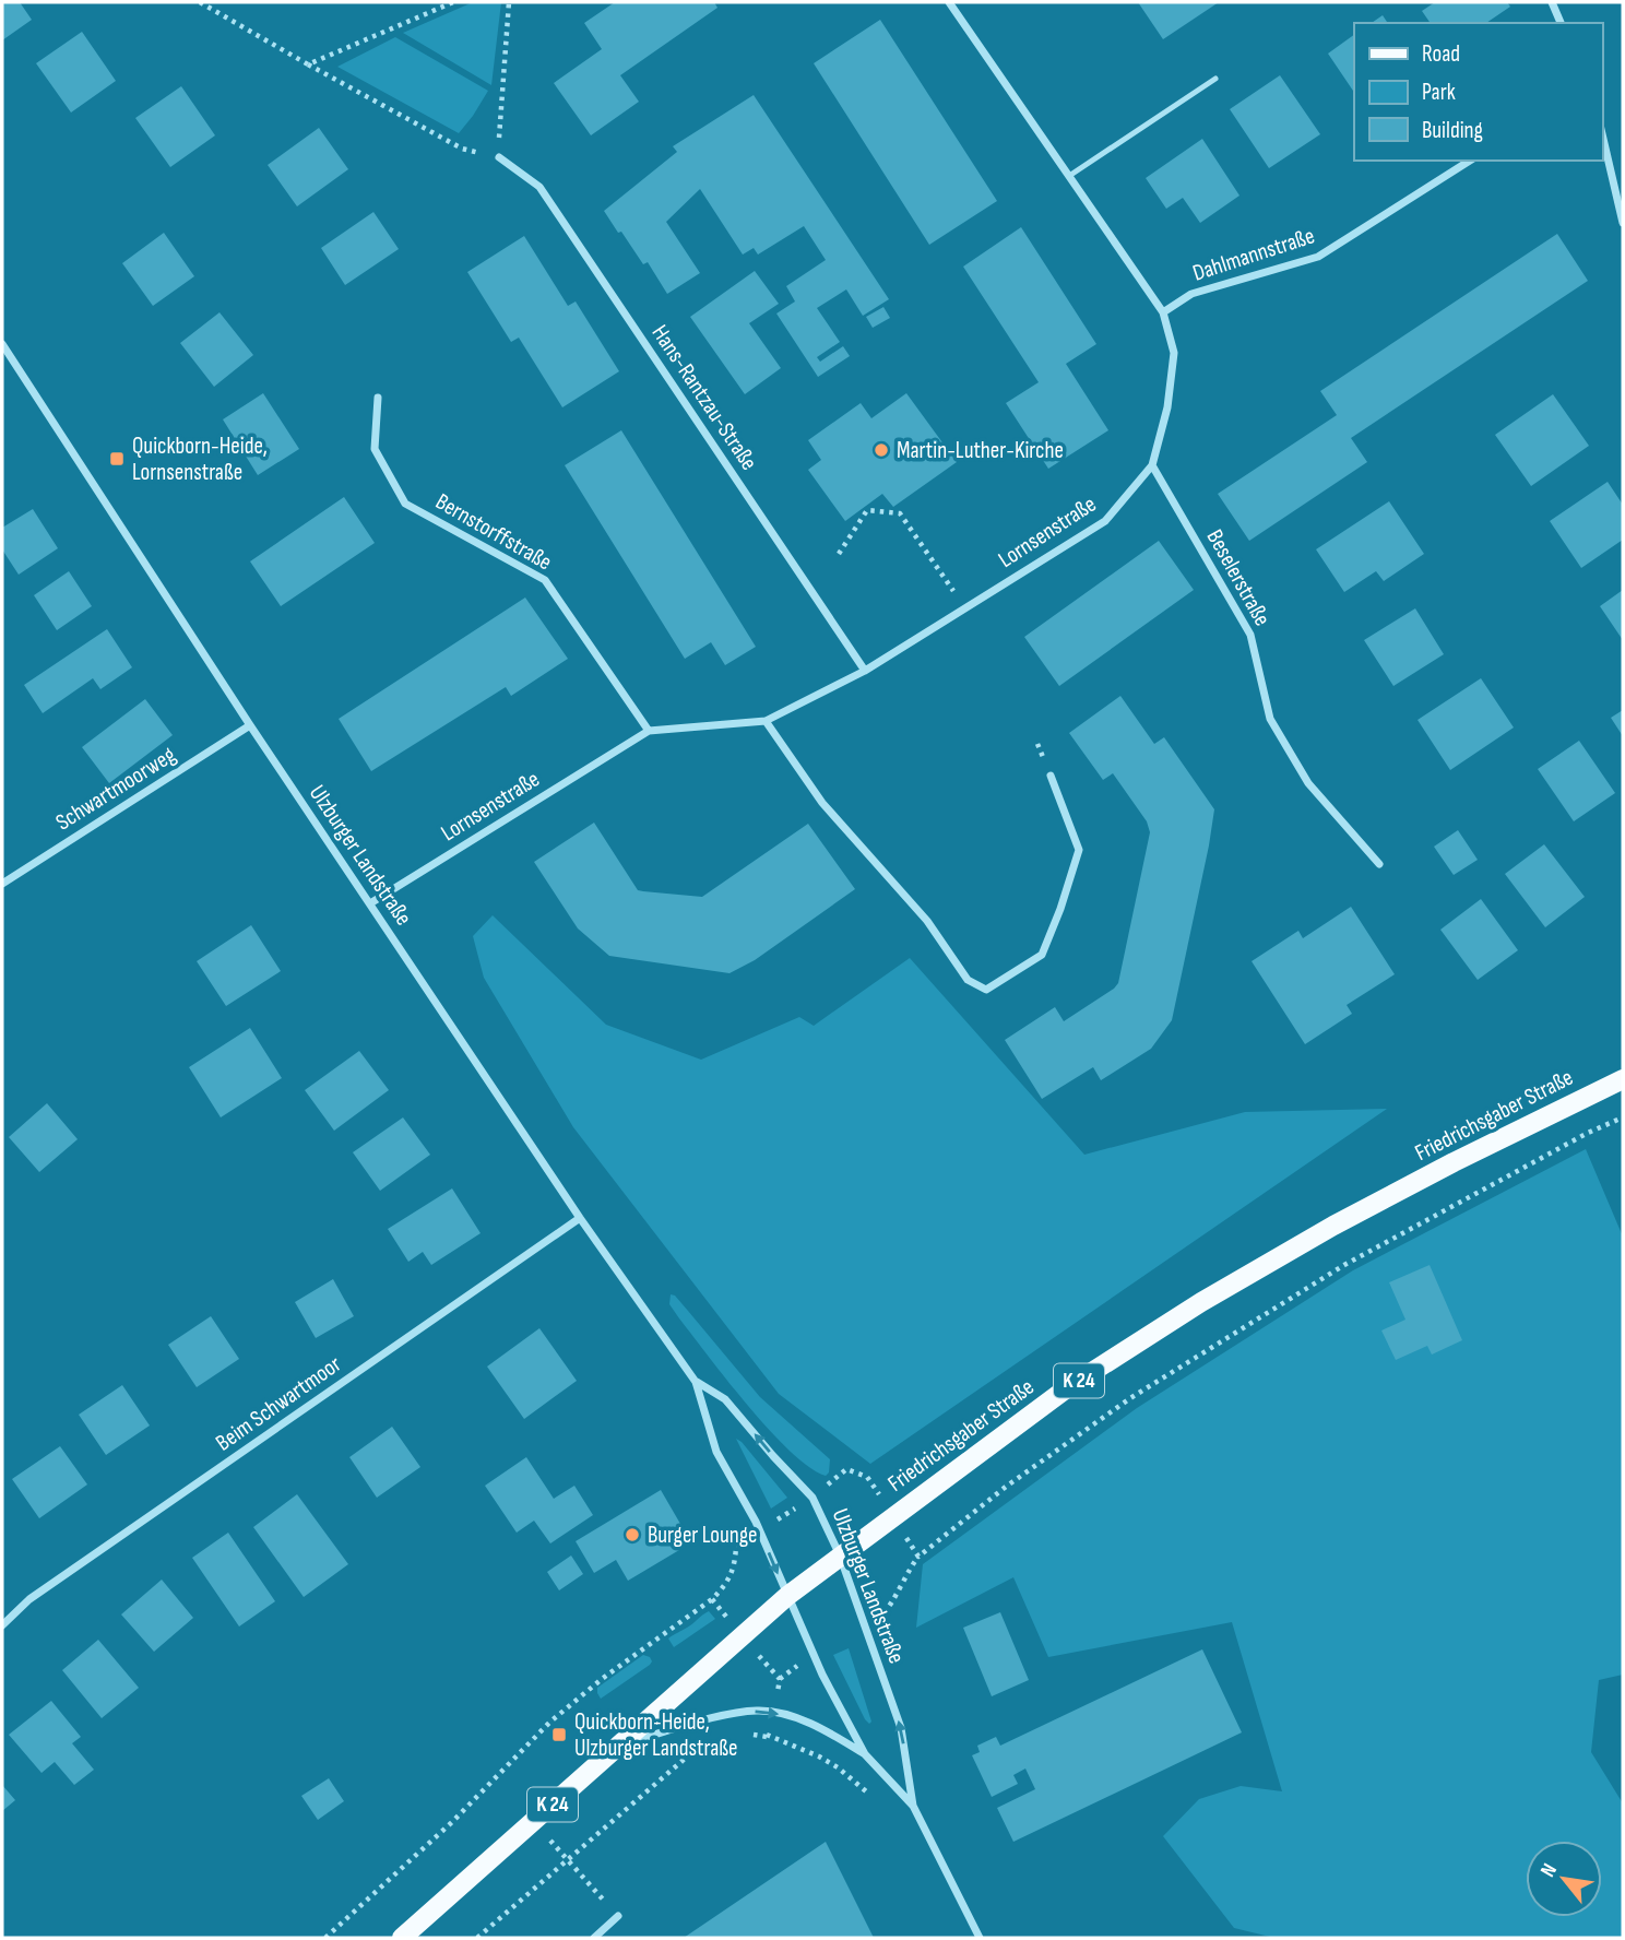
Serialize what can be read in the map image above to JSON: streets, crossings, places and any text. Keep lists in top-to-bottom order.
{
  "streets": {
    "main road": ["Friedrichsgaber Straße", "K 24"],
    "street": [
      "Dahlmannstraße",
      "Hans-Rantzau-Straße",
      "Bernstorffstraße",
      "Lornsenstraße",
      "Beselerstraße",
      "Schwartmoorweg",
      "Ulzburger Landstraße",
      "Beim Schwartmoor"
    ]
  },
  "crossings": [
    ["Dahlmannstraße", "Lornsenstraße"],
    ["Hans-Rantzau-Straße", "Lornsenstraße"],
    ["Bernstorffstraße", "Lornsenstraße"],
    ["Lornsenstraße", "Beselerstraße"],
    ["Lornsenstraße", "Ulzburger Landstraße"],
    ["Schwartmoorweg", "Ulzburger Landstraße"],
    ["Ulzburger Landstraße", "Friedrichsgaber Straße"],
    ["Ulzburger Landstraße", "Beim Schwartmoor"]
  ],
  "places": {
    "other": ["Martin-Luther-Kirche", "Burger Lounge"],
    "transit": ["Quickborn-Heide, Lornsenstraße", "Quickborn-Heide, Ulzburger Landstraße"]
  },
  "legend": ["Road", "Park", "Building"],
  "north": "top left"
}
